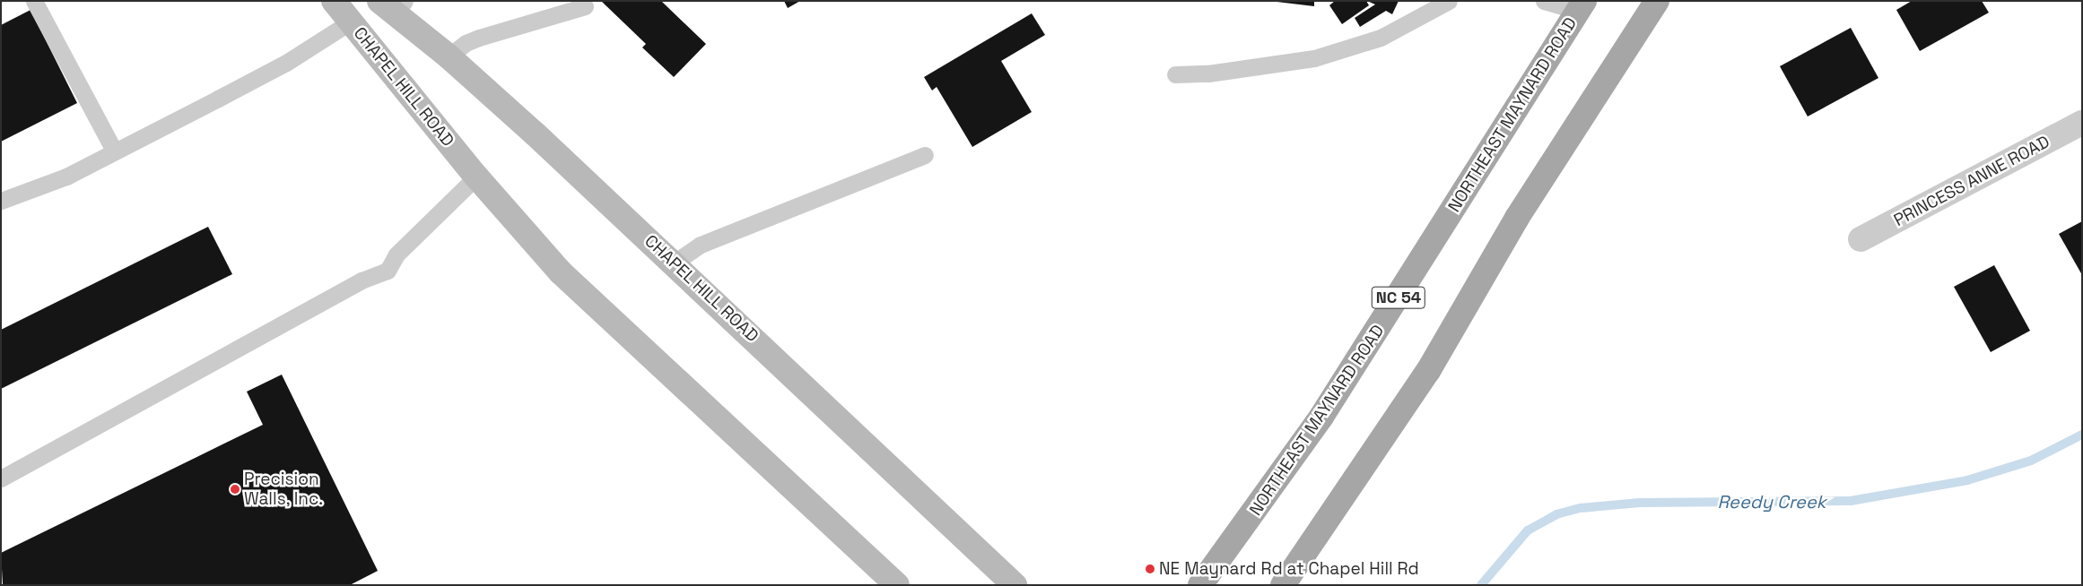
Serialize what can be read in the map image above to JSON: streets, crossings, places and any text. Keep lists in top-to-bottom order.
{
  "streets": {
    "main road": ["CHAPEL HILL ROAD", "NORTHEAST MAYNARD ROAD", "NC 54"],
    "street": ["PRINCESS ANNE ROAD"]
  },
  "water": ["Reedy Creek"],
  "places": ["Precision Walls, Inc.", "NE Maynard Rd at Chapel Hill Rd"]
}
